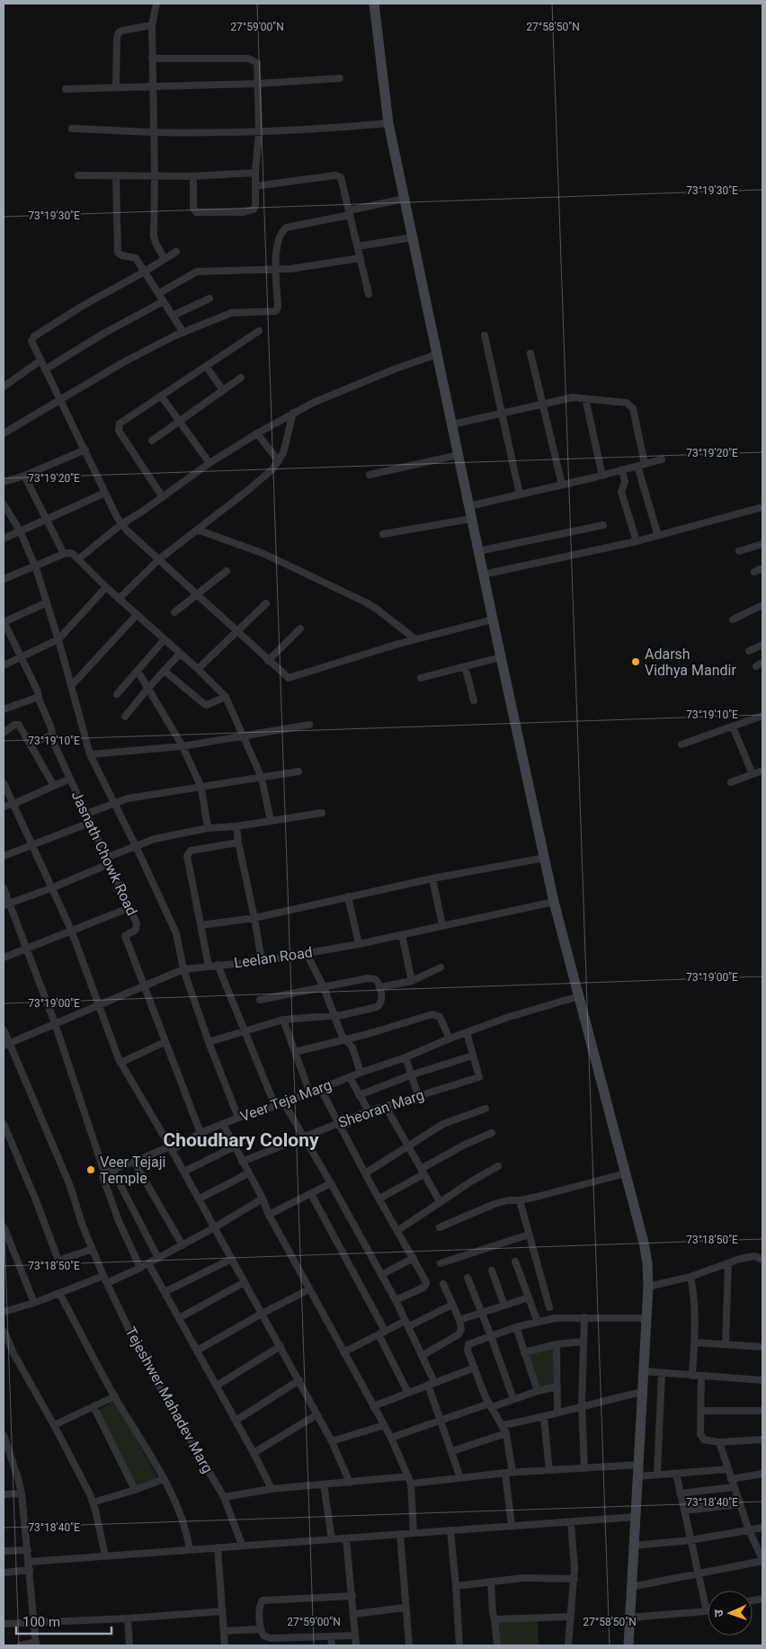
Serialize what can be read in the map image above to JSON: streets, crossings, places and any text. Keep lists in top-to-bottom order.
{
  "streets": {
    "street": [
      "Jasnath Chowk Road",
      "Leelan Road",
      "Veer Teja Marg",
      "Sheoran Marg",
      "Tejeshwer Mahadev Marg"
    ]
  },
  "crossings": [
    ["Jasnath Chowk Road", "Leelan Road"],
    ["Jasnath Chowk Road", "Veer Teja Marg"],
    ["Leelan Road", "Tejeshwer Mahadev Marg"],
    ["Veer Teja Marg", "Sheoran Marg"]
  ],
  "districts": ["Choudhary Colony"],
  "places": ["Adarsh Vidhya Mandir", "Veer Tejaji Temple"],
  "scale_bar": "100 m",
  "north": "left",
  "coordinates": [
    "27°59'00\"N",
    "27°58'50\"N",
    "73°19'30\"E",
    "73°19'20\"E",
    "73°19'10\"E",
    "73°19'00\"E",
    "73°18'50\"E",
    "73°18'40\"E"
  ]
}
